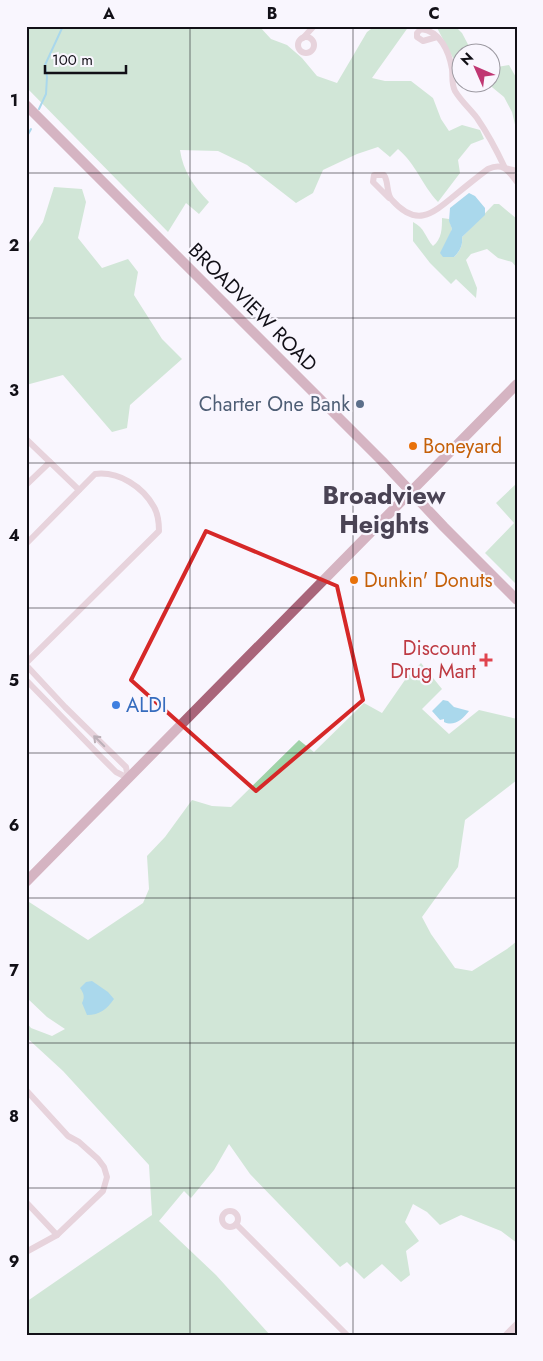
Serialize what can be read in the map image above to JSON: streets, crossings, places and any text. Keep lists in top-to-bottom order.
{
  "streets": {
    "main road": ["BROADVIEW ROAD"]
  },
  "districts": ["Broadview Heights"],
  "places": {
    "other": [
      "Charter One Bank",
      "Boneyard",
      "Dunkin' Donuts",
      "ALDI"
    ],
    "health": ["Discount Drug Mart"]
  },
  "scale_bar": "100 m",
  "north": "top left",
  "grid": {
    "columns": ["A", "B", "C"],
    "rows": [
      "1",
      "2",
      "3",
      "4",
      "5",
      "6",
      "7",
      "8",
      "9"
    ]
  }
}
